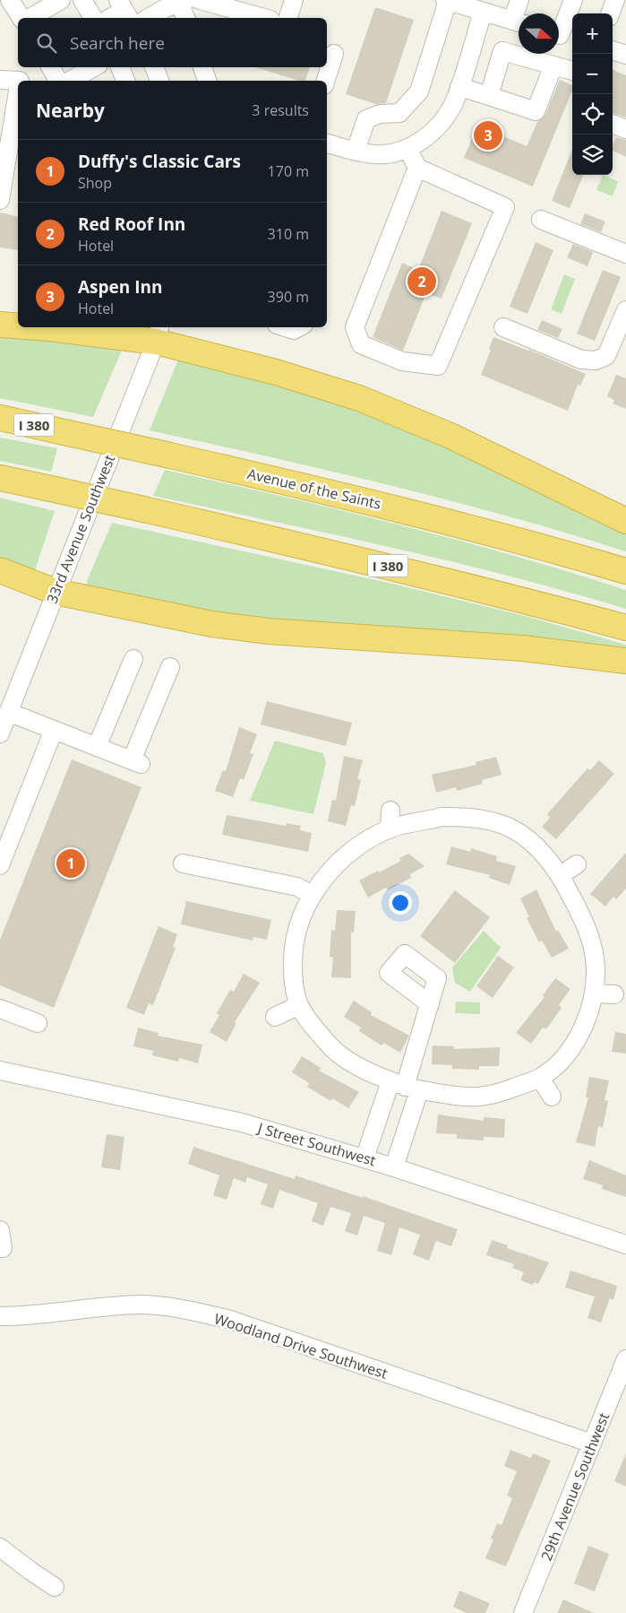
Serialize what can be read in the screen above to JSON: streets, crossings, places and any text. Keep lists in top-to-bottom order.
{
  "streets": {
    "highway": ["I 380", "Avenue of the Saints"],
    "street": [
      "33rd Avenue Southwest",
      "J Street Southwest",
      "Woodland Drive Southwest",
      "29th Avenue Southwest"
    ]
  },
  "crossings": [
    ["Woodland Drive Southwest", "29th Avenue Southwest"]
  ],
  "north": "right",
  "page": {
    "map_buttons": ["+", "−"],
    "search": "Search here",
    "heading": ["Nearby", "3 results"],
    "pins": ["3", "2", "1"],
    "list": [
      {
        "mark": "1",
        "name": "Duffy's Classic Cars",
        "note": "Shop",
        "value": "170 m"
      },
      {
        "mark": "2",
        "name": "Red Roof Inn",
        "note": "Hotel",
        "value": "310 m"
      },
      {
        "mark": "3",
        "name": "Aspen Inn",
        "note": "Hotel",
        "value": "390 m"
      }
    ]
  }
}
